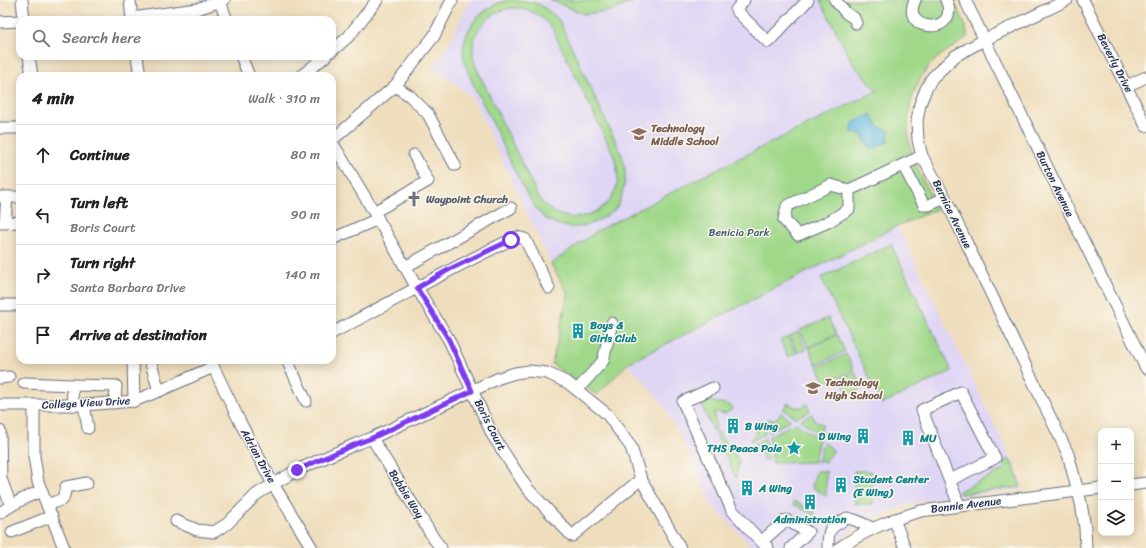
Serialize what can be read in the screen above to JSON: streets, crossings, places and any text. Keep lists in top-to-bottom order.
{
  "streets": {
    "street": [
      "Beverly Drive",
      "Burton Avenue",
      "Bernice Avenue",
      "College View Drive",
      "Boris Court",
      "Adrian Drive",
      "Bobbie Way",
      "Bonnie Avenue"
    ]
  },
  "crossings": [
    ["Burton Avenue", "Bernice Avenue"],
    ["Bernice Avenue", "Bonnie Avenue"],
    ["College View Drive", "Adrian Drive"]
  ],
  "parks": ["Benicia Park"],
  "places": {
    "school or university": ["Technology Middle School", "Technology High School"],
    "church": ["Waypoint Church"],
    "building": [
      "Boys & Girls Club",
      "B Wing",
      "D Wing",
      "MU",
      "Student Center (E Wing)",
      "A Wing",
      "Administration"
    ],
    "place": ["THS Peace Pole"]
  },
  "page": {
    "search": "Search here",
    "heading": ["4 min", "Walk · 310 m"],
    "list": [
      ["Continue", "80 m"],
      ["Turn left", "Boris Court", "90 m"],
      ["Turn right", "Santa Barbara Drive", "140 m"],
      "Arrive at destination"
    ],
    "map_buttons": ["+", "−"]
  }
}
